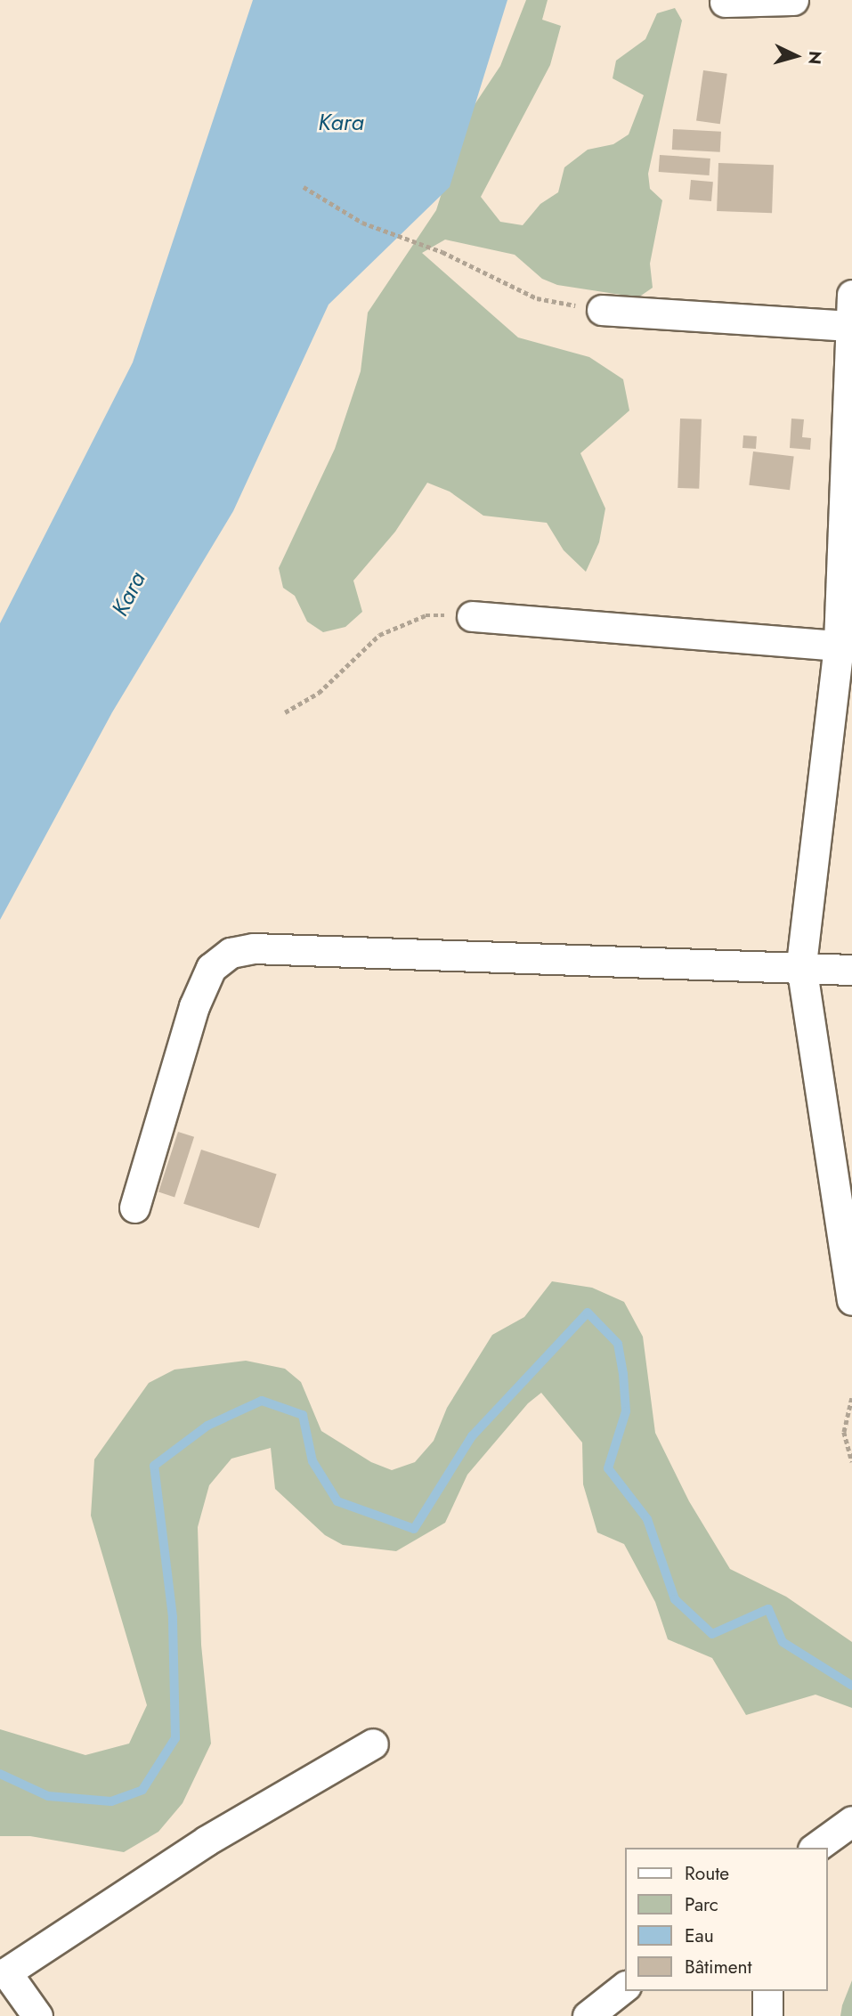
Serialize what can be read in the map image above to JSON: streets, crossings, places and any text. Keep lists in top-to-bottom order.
{
  "water": ["Kara"],
  "legend": [
    "Route",
    "Parc",
    "Eau",
    "Bâtiment"
  ],
  "north": "right"
}
